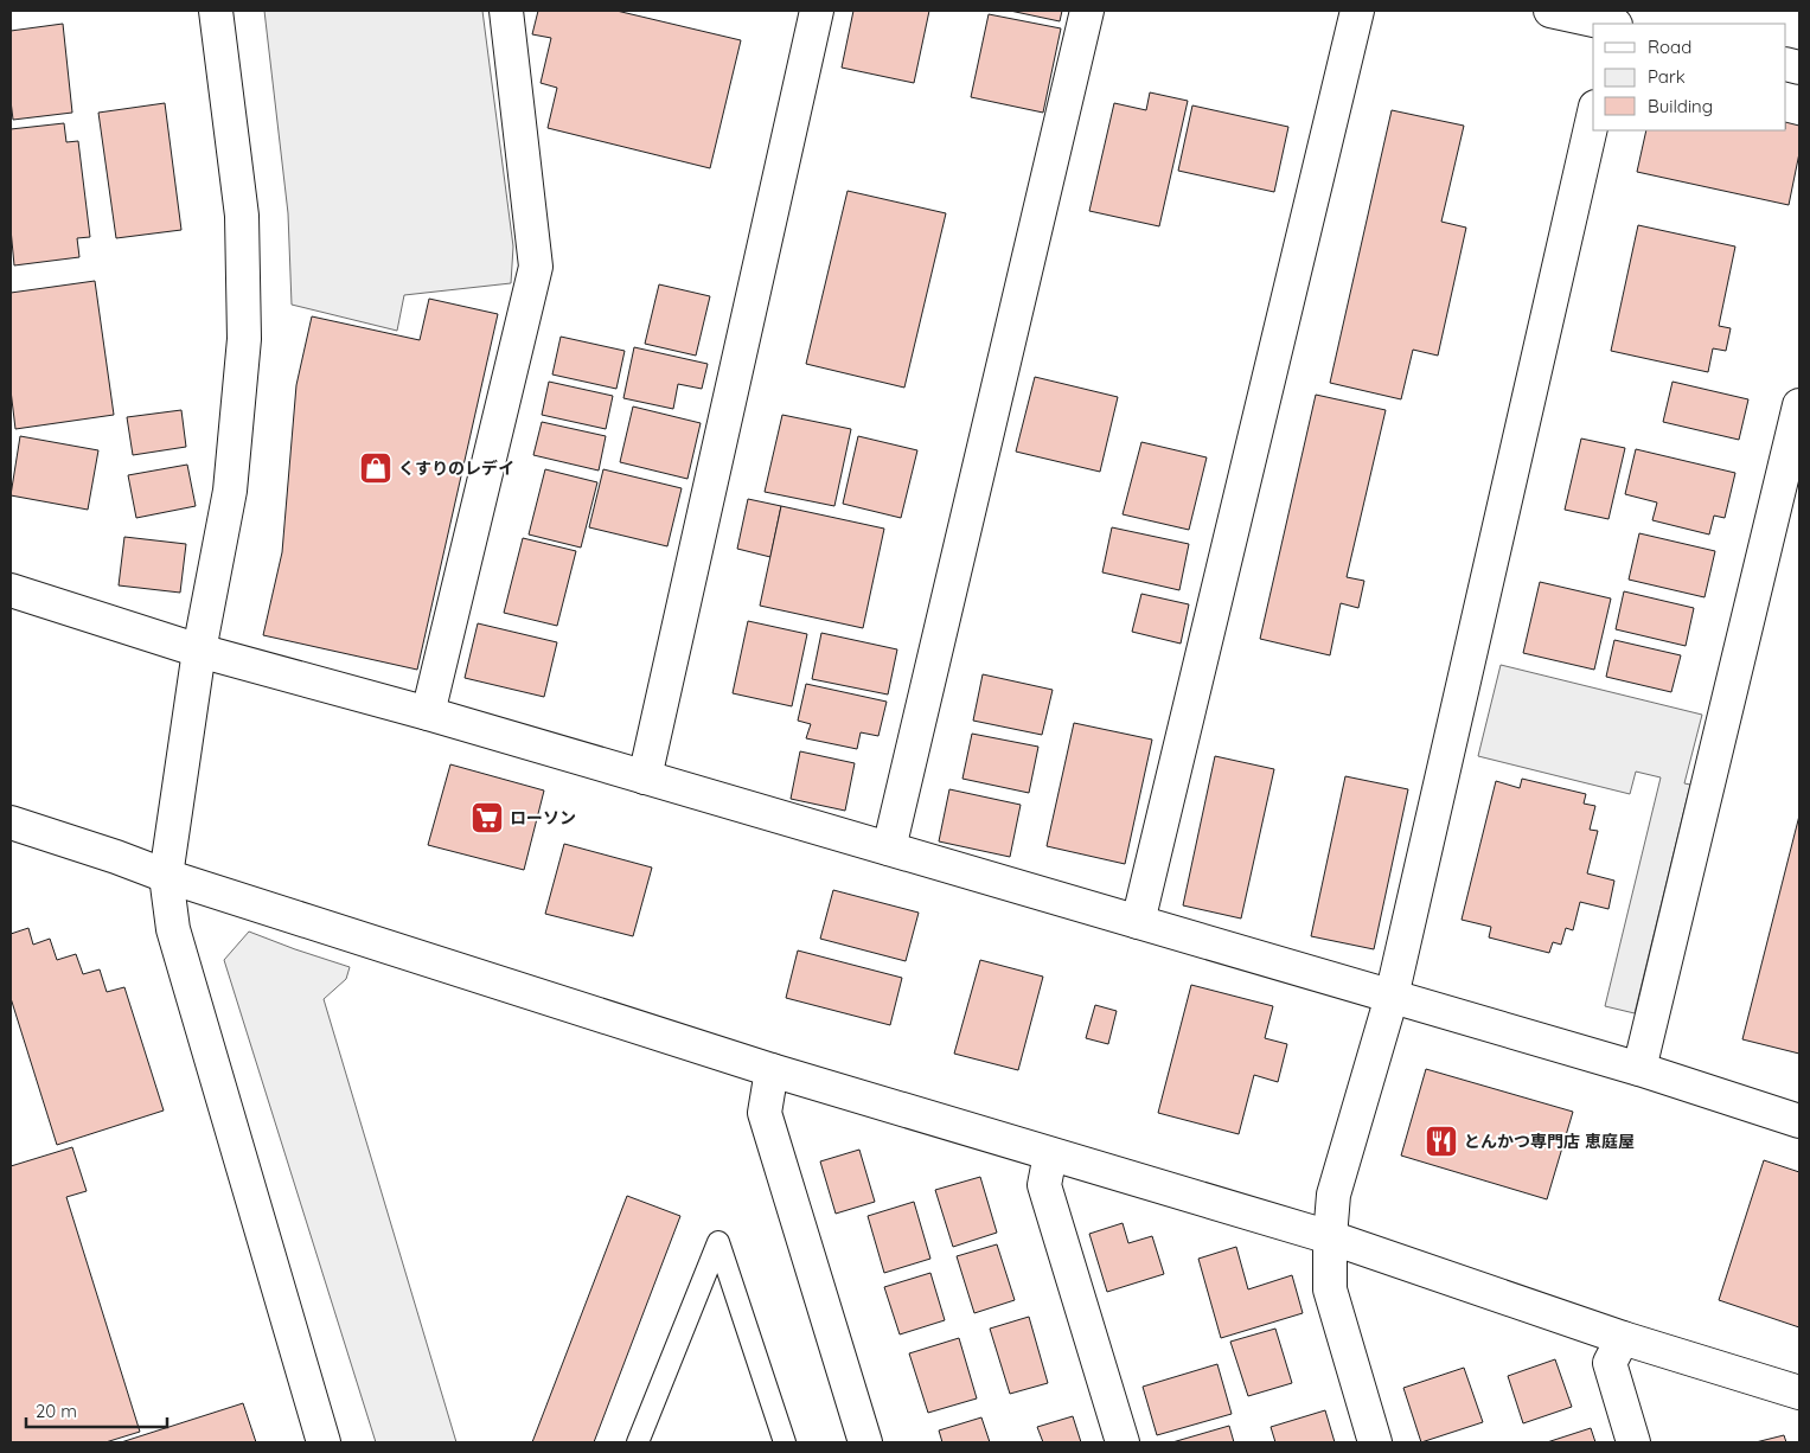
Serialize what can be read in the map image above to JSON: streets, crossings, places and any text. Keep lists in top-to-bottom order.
{
  "places": {
    "shop": ["くすりのレデイ"],
    "supermarket": ["ローソン"],
    "restaurant": ["とんかつ専門店 恵庭屋"]
  },
  "legend": ["Road", "Park", "Building"],
  "scale_bar": "20 m"
}
